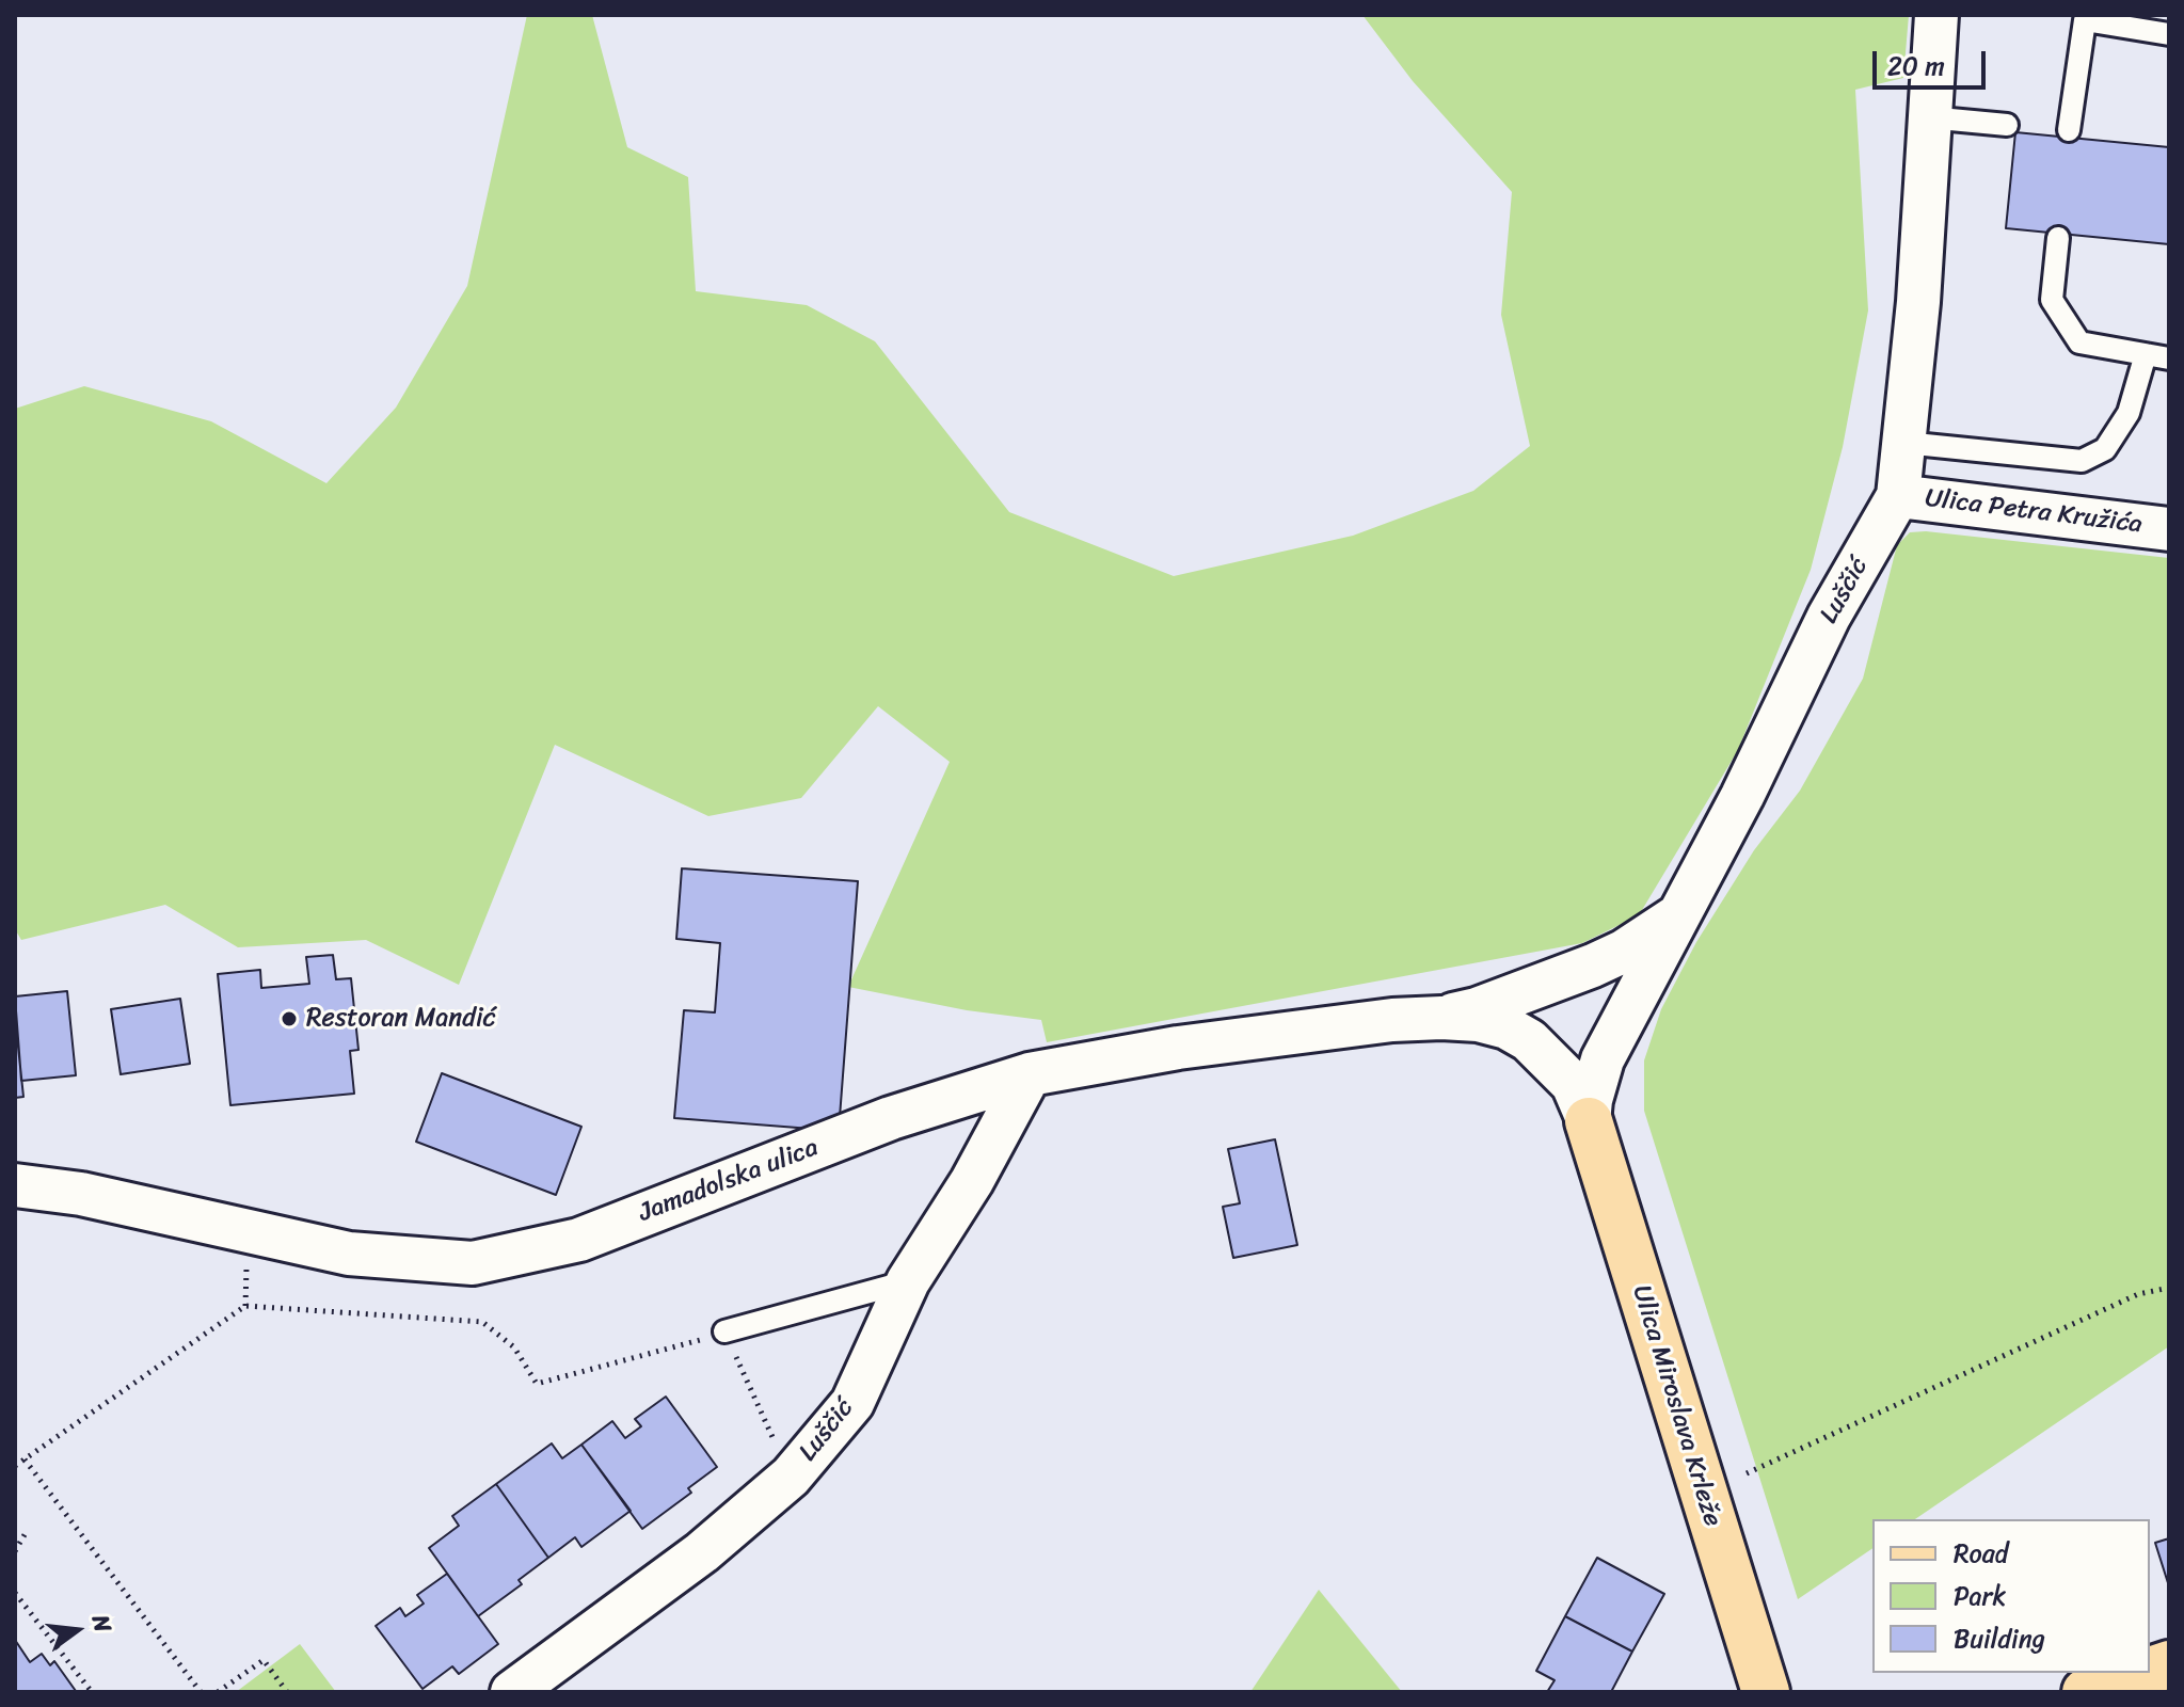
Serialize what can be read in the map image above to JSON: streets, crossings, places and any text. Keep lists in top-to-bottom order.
{
  "streets": {
    "main road": ["Ulica Miroslava Krleže"],
    "street": ["Ulica Petra Kružića", "Luščić", "Jamadolska ulica"]
  },
  "crossings": [
    ["Ulica Petra Kružića", "Luščić"],
    ["Luščić", "Jamadolska ulica"],
    ["Luščić", "Ulica Miroslava Krleže"],
    ["Jamadolska ulica", "Ulica Miroslava Krleže"]
  ],
  "places": ["Restoran Mandić"],
  "legend": ["Road", "Park", "Building"],
  "scale_bar": "20 m",
  "north": "right"
}
